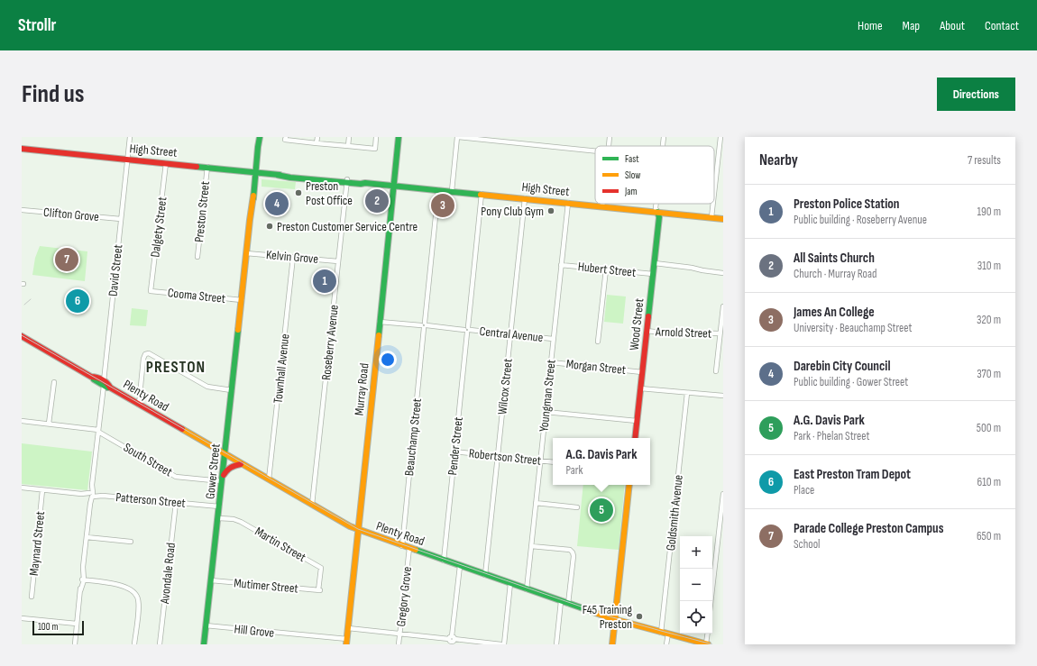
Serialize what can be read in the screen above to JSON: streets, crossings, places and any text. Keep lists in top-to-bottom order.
{
  "streets": {
    "main road": [
      "High Street",
      "Wood Street",
      "Murray Road",
      "Plenty Road",
      "Gower Street"
    ],
    "street": [
      "Preston Street",
      "Clifton Grove",
      "Dalgety Street",
      "Kelvin Grove",
      "Hubert Street",
      "David Street",
      "Cooma Street",
      "Arnold Street",
      "Central Avenue",
      "Roseberry Avenue",
      "Morgan Street",
      "Townhall Avenue",
      "Wilcox Street",
      "Youngman Street",
      "Beauchamp Street",
      "Pender Street",
      "Robertson Street",
      "South Street",
      "Patterson Street",
      "Goldsmith Avenue",
      "Maynard Street",
      "Martin Street",
      "Avondale Road",
      "Mutimer Street",
      "Gregory Grove",
      "Hill Grove"
    ]
  },
  "crossings": [
    ["High Street", "Preston Street"],
    ["High Street", "Dalgety Street"],
    ["High Street", "David Street"],
    ["High Street", "Wood Street"],
    ["High Street", "Roseberry Avenue"],
    ["High Street", "Wilcox Street"],
    ["High Street", "Murray Road"],
    ["High Street", "Youngman Street"],
    ["High Street", "Beauchamp Street"],
    ["High Street", "Pender Street"],
    ["High Street", "Gower Street"],
    ["Clifton Grove", "David Street"],
    ["Dalgety Street", "Cooma Street"],
    ["Kelvin Grove", "Roseberry Avenue"],
    ["Kelvin Grove", "Townhall Avenue"],
    ["Kelvin Grove", "Gower Street"],
    ["Hubert Street", "Wood Street"],
    ["Hubert Street", "Youngman Street"],
    ["David Street", "Plenty Road"],
    ["David Street", "South Street"],
    ["David Street", "Patterson Street"],
    ["Cooma Street", "Gower Street"],
    ["Wood Street", "Arnold Street"],
    ["Wood Street", "Morgan Street"],
    ["Central Avenue", "Wilcox Street"],
    ["Central Avenue", "Murray Road"],
    ["Central Avenue", "Youngman Street"],
    ["Central Avenue", "Beauchamp Street"],
    ["Central Avenue", "Pender Street"],
    ["Roseberry Avenue", "Plenty Road"],
    ["Morgan Street", "Youngman Street"],
    ["Townhall Avenue", "Plenty Road"],
    ["Wilcox Street", "Plenty Road"],
    ["Wilcox Street", "Robertson Street"],
    ["Murray Road", "Plenty Road"],
    ["Murray Road", "Hill Grove"],
    ["Plenty Road", "Youngman Street"],
    ["Plenty Road", "Beauchamp Street"],
    ["Plenty Road", "Pender Street"],
    ["Plenty Road", "Gower Street"],
    ["Plenty Road", "Goldsmith Avenue"],
    ["Plenty Road", "Gregory Grove"],
    ["Youngman Street", "Robertson Street"],
    ["Pender Street", "Robertson Street"],
    ["South Street", "Gower Street"],
    ["Gower Street", "Patterson Street"],
    ["Gower Street", "Martin Street"],
    ["Gower Street", "Mutimer Street"],
    ["Gower Street", "Hill Grove"],
    ["Patterson Street", "Maynard Street"],
    ["Patterson Street", "Avondale Road"],
    ["Martin Street", "Mutimer Street"]
  ],
  "districts": ["PRESTON"],
  "places": [
    "Preston Post Office",
    "Pony Club Gym",
    "Preston Customer Service Centre",
    "F45 Training Preston"
  ],
  "legend": ["Fast", "Slow", "Jam"],
  "scale_bar": "100 m",
  "page": {
    "header": "Strollr",
    "nav": [
      "Home",
      "Map",
      "About",
      "Contact"
    ],
    "buttons": "Directions",
    "title": "Find us",
    "heading": ["Nearby", "7 results"],
    "list": [
      {
        "mark": "1",
        "name": "Preston Police Station",
        "note": "Public building · Roseberry Avenue",
        "value": "190 m"
      },
      {
        "mark": "2",
        "name": "All Saints Church",
        "note": "Church · Murray Road",
        "value": "310 m"
      },
      {
        "mark": "3",
        "name": "James An College",
        "note": "University · Beauchamp Street",
        "value": "320 m"
      },
      {
        "mark": "4",
        "name": "Darebin City Council",
        "note": "Public building · Gower Street",
        "value": "370 m"
      },
      {
        "mark": "5",
        "name": "A.G. Davis Park",
        "note": "Park · Phelan Street",
        "value": "500 m"
      },
      {
        "mark": "6",
        "name": "East Preston Tram Depot",
        "note": "Place",
        "value": "610 m"
      },
      {
        "mark": "7",
        "name": "Parade College Preston Campus",
        "note": "School",
        "value": "650 m"
      }
    ],
    "pins": [
      "2",
      "4",
      "3",
      "7",
      "1",
      "6",
      "5"
    ],
    "popup": ["A.G. Davis Park", "Park"],
    "map_buttons": ["+", "−"],
    "scale": "100 m"
  }
}
